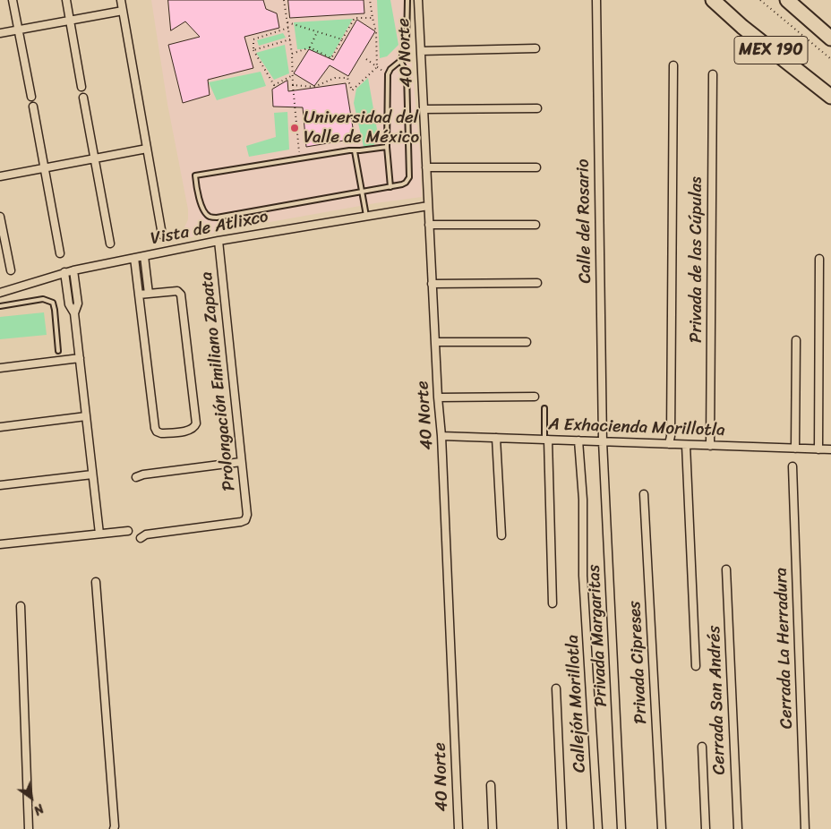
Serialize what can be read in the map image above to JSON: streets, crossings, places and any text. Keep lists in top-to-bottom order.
{
  "streets": {
    "highway": ["MEX 190"],
    "street": [
      "40 Norte",
      "Calle del Rosario",
      "Vista de Atlixco",
      "Privada de las Cúpulas",
      "Prolongación Emiliano Zapata",
      "A Exhacienda Morillotla",
      "Privada Margaritas",
      "Cerrada La Herradura",
      "Privada Cipreses",
      "Cerrada San Andrés",
      "Callejón Morillotla"
    ]
  },
  "crossings": [
    ["40 Norte", "Vista de Atlixco"],
    ["40 Norte", "A Exhacienda Morillotla"],
    ["Calle del Rosario", "A Exhacienda Morillotla"],
    ["Calle del Rosario", "Privada Margaritas"],
    ["Vista de Atlixco", "Prolongación Emiliano Zapata"],
    ["Privada de las Cúpulas", "A Exhacienda Morillotla"],
    ["A Exhacienda Morillotla", "Privada Margaritas"],
    ["A Exhacienda Morillotla", "Callejón Morillotla"]
  ],
  "places": ["Universidad del Valle de México"],
  "north": "bottom right"
}
